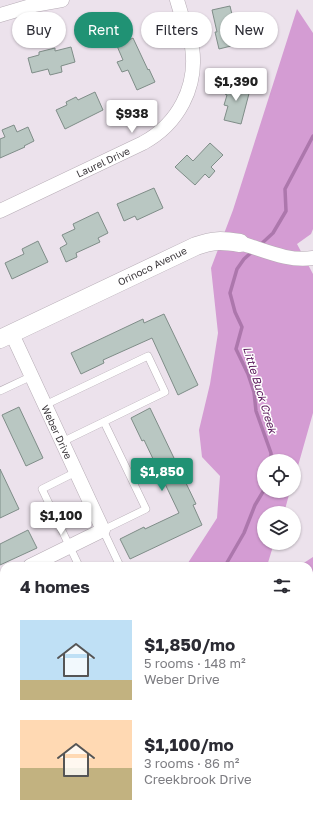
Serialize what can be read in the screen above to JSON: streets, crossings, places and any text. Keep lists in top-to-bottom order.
{
  "streets": {
    "street": ["Laurel Drive", "Orinoco Avenue", "Weber Drive"]
  },
  "crossings": [
    ["Orinoco Avenue", "Weber Drive"]
  ],
  "water": ["Little Buck Creek"],
  "page": {
    "chip": [
      "Buy",
      "Rent",
      "Filters",
      "New"
    ],
    "price": [
      "$1,390",
      "$938",
      "$1,850",
      "$1,100"
    ],
    "heading": "4 homes",
    "list": [
      {
        "name": "$1,850/mo",
        "note": "5 rooms · 148 m² · Weber Drive"
      },
      {
        "name": "$1,100/mo",
        "note": "3 rooms · 86 m² · Creekbrook Drive"
      }
    ]
  }
}
